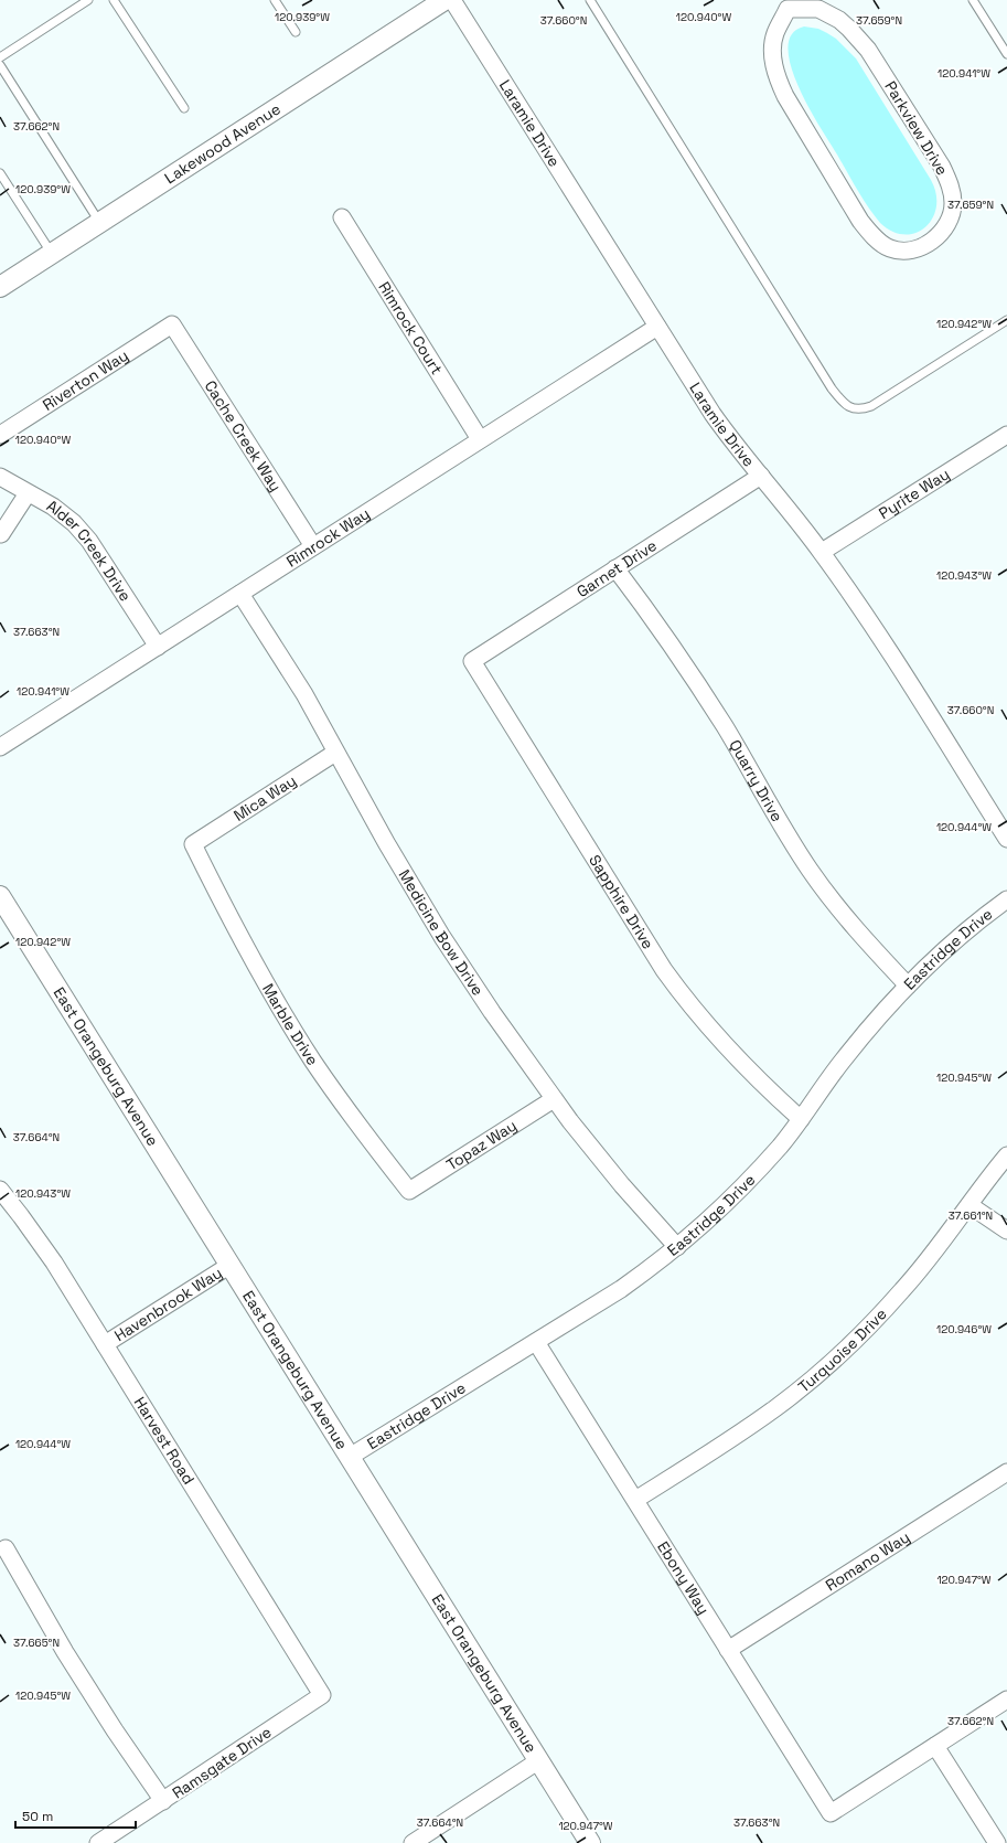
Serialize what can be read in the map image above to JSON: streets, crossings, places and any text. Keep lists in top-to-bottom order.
{
  "streets": {
    "street": [
      "Laramie Drive",
      "Parkview Drive",
      "Lakewood Avenue",
      "Rimrock Court",
      "Riverton Way",
      "Cache Creek Way",
      "Pyrite Way",
      "Rimrock Way",
      "Alder Creek Drive",
      "Garnet Drive",
      "Quarry Drive",
      "Mica Way",
      "Sapphire Drive",
      "Medicine Bow Drive",
      "Eastridge Drive",
      "Marble Drive",
      "East Orangeburg Avenue",
      "Topaz Way",
      "Havenbrook Way",
      "Turquoise Drive",
      "Harvest Road",
      "Romano Way",
      "Ebony Way",
      "Ramsgate Drive"
    ]
  },
  "crossings": [
    ["Laramie Drive", "Pyrite Way"],
    ["Laramie Drive", "Rimrock Way"],
    ["Laramie Drive", "Garnet Drive"],
    ["Rimrock Court", "Rimrock Way"],
    ["Riverton Way", "Cache Creek Way"],
    ["Cache Creek Way", "Rimrock Way"],
    ["Rimrock Way", "Alder Creek Drive"],
    ["Rimrock Way", "Medicine Bow Drive"],
    ["Garnet Drive", "Quarry Drive"],
    ["Garnet Drive", "Sapphire Drive"],
    ["Quarry Drive", "Eastridge Drive"],
    ["Mica Way", "Medicine Bow Drive"],
    ["Mica Way", "Marble Drive"],
    ["Sapphire Drive", "Eastridge Drive"],
    ["Medicine Bow Drive", "Eastridge Drive"],
    ["Medicine Bow Drive", "Topaz Way"],
    ["Eastridge Drive", "East Orangeburg Avenue"],
    ["Eastridge Drive", "Ebony Way"],
    ["Marble Drive", "Topaz Way"],
    ["East Orangeburg Avenue", "Havenbrook Way"],
    ["Havenbrook Way", "Harvest Road"],
    ["Turquoise Drive", "Ebony Way"],
    ["Harvest Road", "Ramsgate Drive"],
    ["Romano Way", "Ebony Way"]
  ],
  "scale_bar": "50 m",
  "coordinates": [
    "120.940°W",
    "120.939°W",
    "37.660°N",
    "37.659°N",
    "120.941°W",
    "37.662°N",
    "120.942°W",
    "120.943°W",
    "37.663°N",
    "120.944°W",
    "120.945°W",
    "37.664°N",
    "37.661°N",
    "120.946°W",
    "120.947°W",
    "37.665°N"
  ]
}
